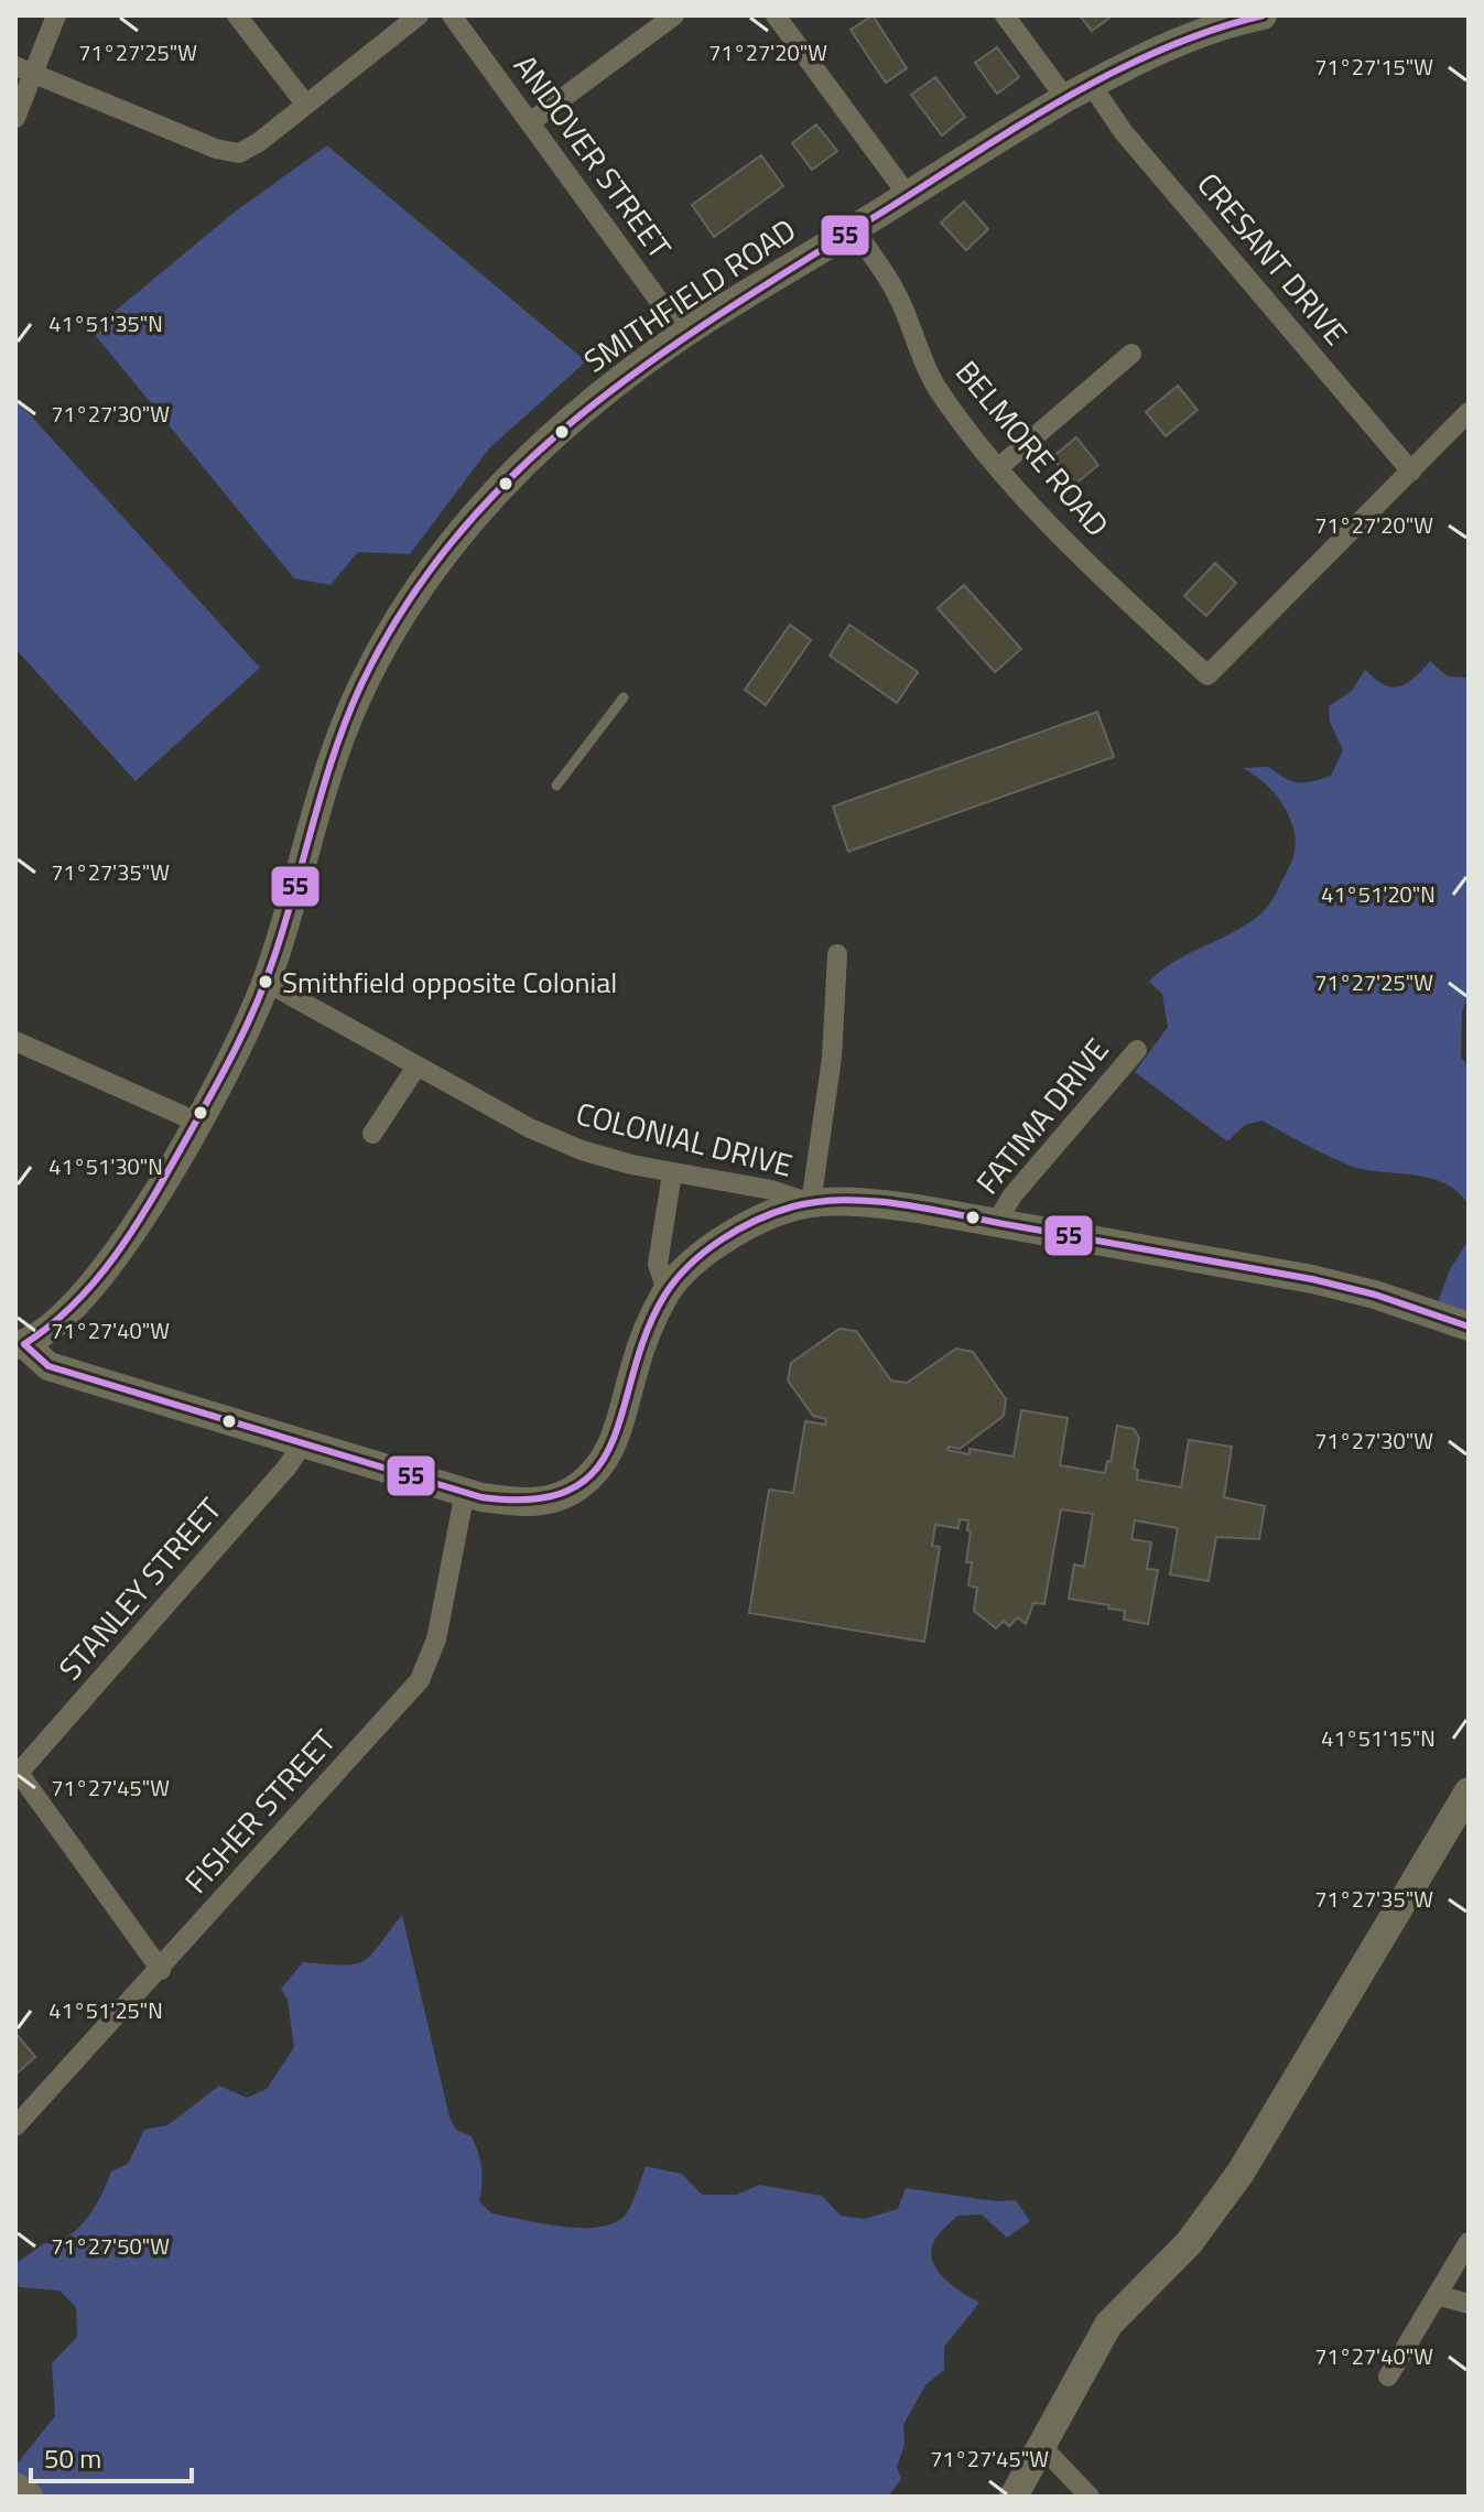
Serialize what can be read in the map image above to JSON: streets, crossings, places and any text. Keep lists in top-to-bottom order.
{
  "streets": {
    "main road": ["SMITHFIELD ROAD"],
    "street": [
      "ANDOVER STREET",
      "CRESANT DRIVE",
      "BELMORE ROAD",
      "FATIMA DRIVE",
      "COLONIAL DRIVE",
      "STANLEY STREET",
      "FISHER STREET"
    ]
  },
  "crossings": [
    ["ANDOVER STREET", "SMITHFIELD ROAD"],
    ["CRESANT DRIVE", "SMITHFIELD ROAD"],
    ["CRESANT DRIVE", "BELMORE ROAD"],
    ["SMITHFIELD ROAD", "BELMORE ROAD"],
    ["SMITHFIELD ROAD", "COLONIAL DRIVE"]
  ],
  "places": ["Smithfield opposite Colonial"],
  "lines": ["transit line 55"],
  "scale_bar": "50 m",
  "coordinates": [
    "71°27'25\"W",
    "71°27'20\"W",
    "71°27'15\"W",
    "41°51'35\"N",
    "71°27'30\"W",
    "71°27'35\"W",
    "41°51'20\"N",
    "41°51'30\"N",
    "71°27'40\"W",
    "41°51'15\"N",
    "71°27'45\"W",
    "41°51'25\"N",
    "71°27'50\"W"
  ]
}
